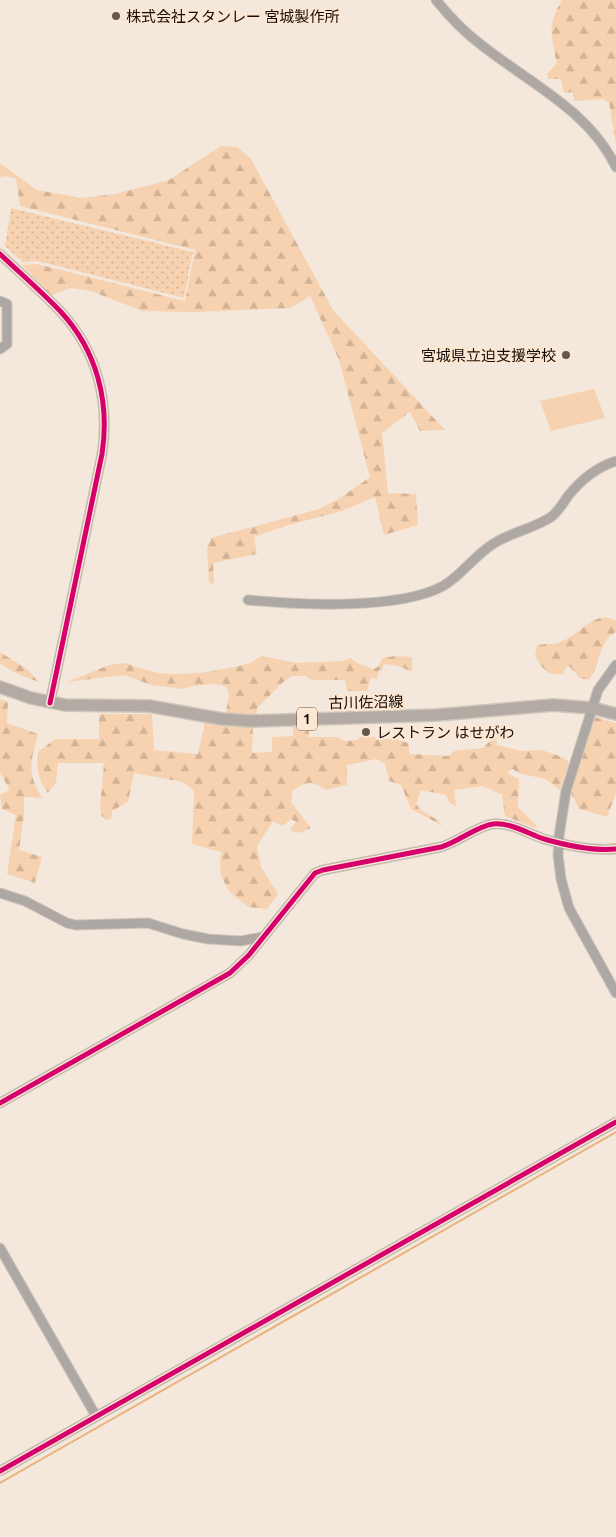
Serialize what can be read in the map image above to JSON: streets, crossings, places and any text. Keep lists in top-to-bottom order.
{
  "streets": {
    "main road": ["古川佐沼線", "1"]
  },
  "places": ["株式会社スタンレー 宮城製作所", "宮城県立迫支援学校", "レストラン はせがわ"]
}
